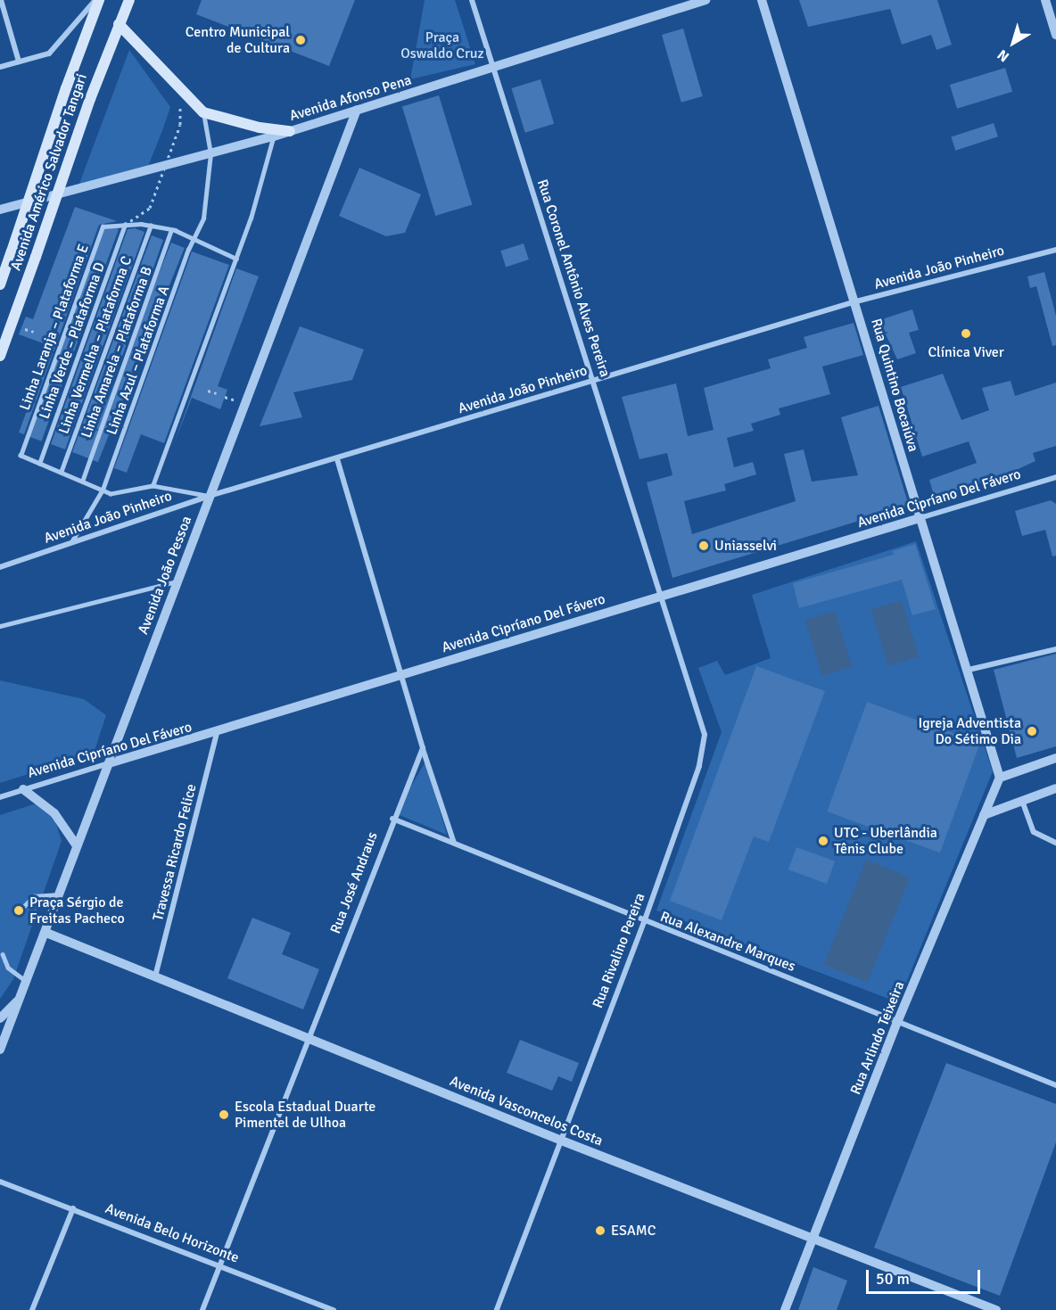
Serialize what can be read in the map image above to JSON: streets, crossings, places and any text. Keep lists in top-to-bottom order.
{
  "streets": {
    "main road": ["Avenida Américo Salvador Tangari"],
    "street": [
      "Avenida Afonso Pena",
      "Avenida João Pinheiro",
      "Rua Coronel Antônio Alves Pereira",
      "Rua Quintino Bocaiúva",
      "Avenida Cipríano Del Fávero",
      "Avenida João Pessoa",
      "Travessa Ricardo Felice",
      "Rua José Andraus",
      "Rua Alexandre Marques",
      "Rua Rivalino Pereira",
      "Rua Arlindo Teixeira",
      "Avenida Vasconcelos Costa",
      "Avenida Belo Horizonte"
    ],
    "lane": [
      "Linha Laranja – Plataforma E",
      "Linha Verde – Plataforma D",
      "Linha Vermelha – Plataforma C",
      "Linha Amarela – Plataforma B",
      "Linha Azul – Plataforma A"
    ]
  },
  "crossings": [
    ["Avenida Afonso Pena", "Rua Coronel Antônio Alves Pereira"],
    ["Avenida Afonso Pena", "Linha Azul – Plataforma A"],
    ["Avenida Afonso Pena", "Avenida João Pessoa"],
    ["Avenida João Pinheiro", "Rua Coronel Antônio Alves Pereira"],
    ["Avenida João Pinheiro", "Linha Azul – Plataforma A"],
    ["Avenida João Pinheiro", "Rua Quintino Bocaiúva"],
    ["Avenida João Pinheiro", "Avenida João Pessoa"],
    ["Rua Coronel Antônio Alves Pereira", "Avenida Cipríano Del Fávero"],
    ["Rua Coronel Antônio Alves Pereira", "Rua Rivalino Pereira"],
    ["Linha Laranja – Plataforma E", "Linha Verde – Plataforma D"],
    ["Rua Quintino Bocaiúva", "Avenida Cipríano Del Fávero"],
    ["Rua Quintino Bocaiúva", "Rua Arlindo Teixeira"],
    ["Avenida Cipríano Del Fávero", "Avenida João Pessoa"],
    ["Avenida Cipríano Del Fávero", "Travessa Ricardo Felice"],
    ["Avenida Cipríano Del Fávero", "Rua Rivalino Pereira"],
    ["Avenida João Pessoa", "Avenida Vasconcelos Costa"],
    ["Travessa Ricardo Felice", "Avenida Vasconcelos Costa"],
    ["Rua José Andraus", "Rua Alexandre Marques"],
    ["Rua José Andraus", "Avenida Vasconcelos Costa"],
    ["Rua José Andraus", "Avenida Belo Horizonte"],
    ["Rua Alexandre Marques", "Rua Rivalino Pereira"],
    ["Rua Alexandre Marques", "Rua Arlindo Teixeira"],
    ["Rua Rivalino Pereira", "Avenida Vasconcelos Costa"],
    ["Rua Arlindo Teixeira", "Avenida Vasconcelos Costa"]
  ],
  "parks": ["Praça Oswaldo Cruz"],
  "places": [
    "Centro Municipal de Cultura",
    "Clínica Viver",
    "Uniasselvi",
    "Igreja Adventista Do Sétimo Dia",
    "UTC - Uberlândia Tênis Clube",
    "Praça Sérgio de Freitas Pacheco",
    "Escola Estadual Duarte Pimentel de Ulhoa",
    "ESAMC"
  ],
  "scale_bar": "50 m",
  "north": "bottom left"
}
